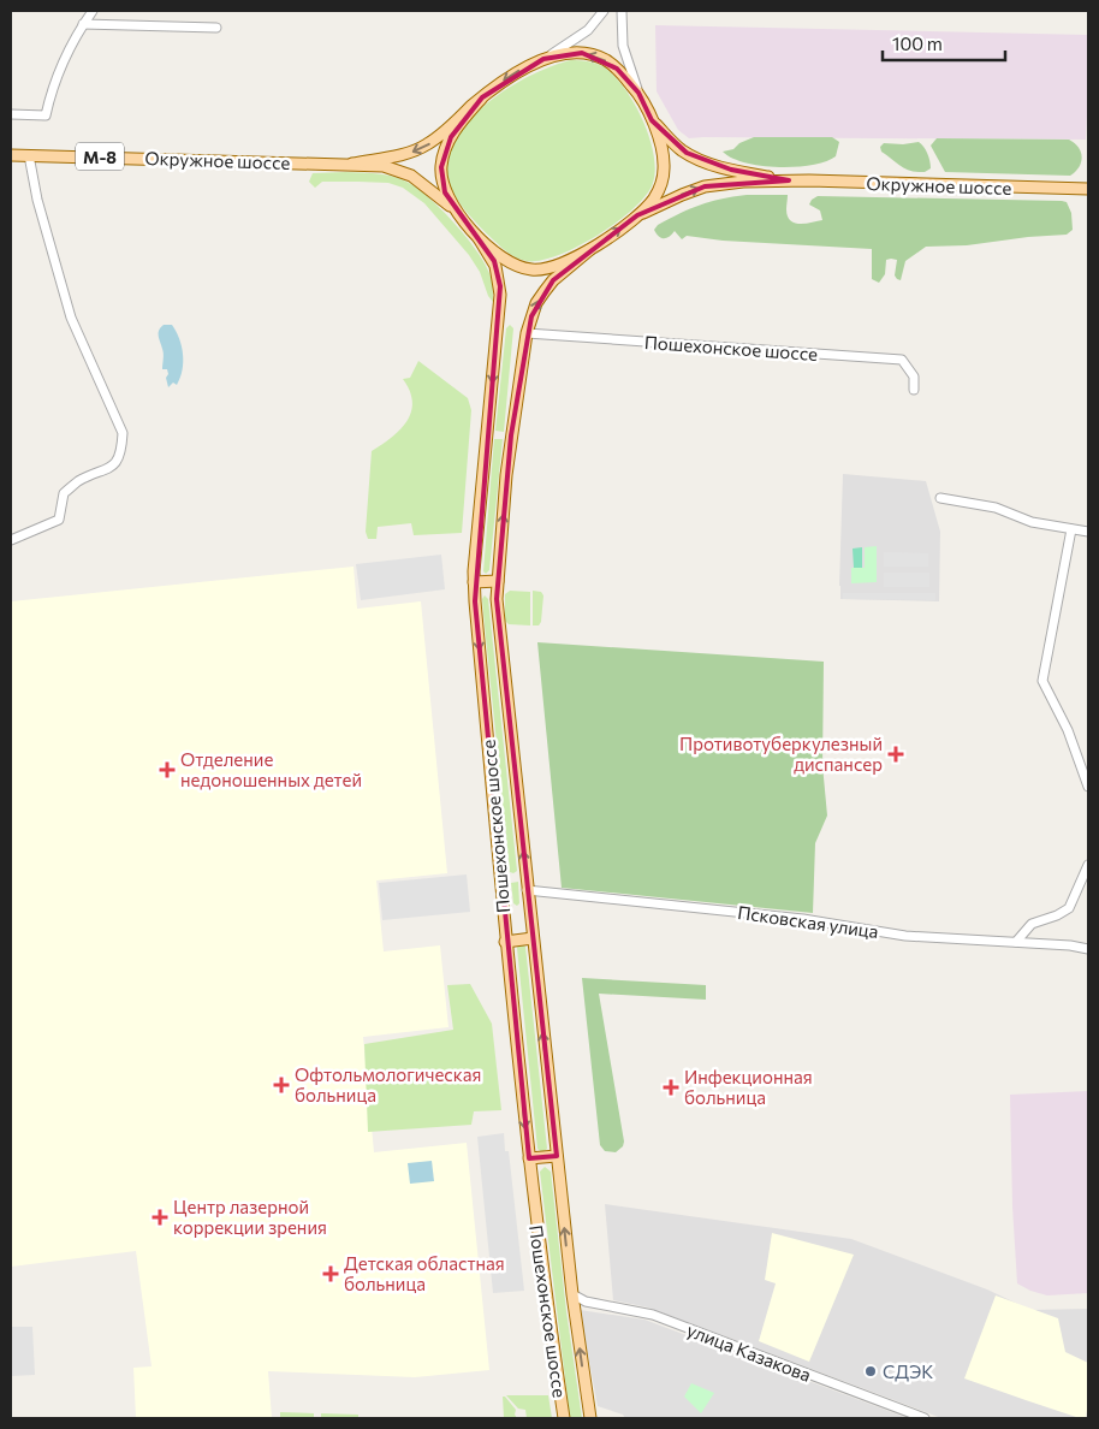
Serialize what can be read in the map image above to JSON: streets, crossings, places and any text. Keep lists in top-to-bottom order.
{
  "streets": {
    "main road": ["М-8", "Окружное шоссе", "Пошехонское шоссе"],
    "street": ["Псковская улица", "улица Казакова"]
  },
  "crossings": [
    ["Окружное шоссе", "Пошехонское шоссе"],
    ["Пошехонское шоссе", "Псковская улица"],
    ["Пошехонское шоссе", "улица Казакова"]
  ],
  "places": {
    "health": [
      "Противотуберкулезный диспансер",
      "Отделение недоношенных детей",
      "Офтольмологическая больница",
      "Инфекционная больница",
      "Центр лазерной коррекции зрения",
      "Детская областная больница"
    ],
    "other": ["СДЭК"]
  },
  "scale_bar": "100 m"
}
